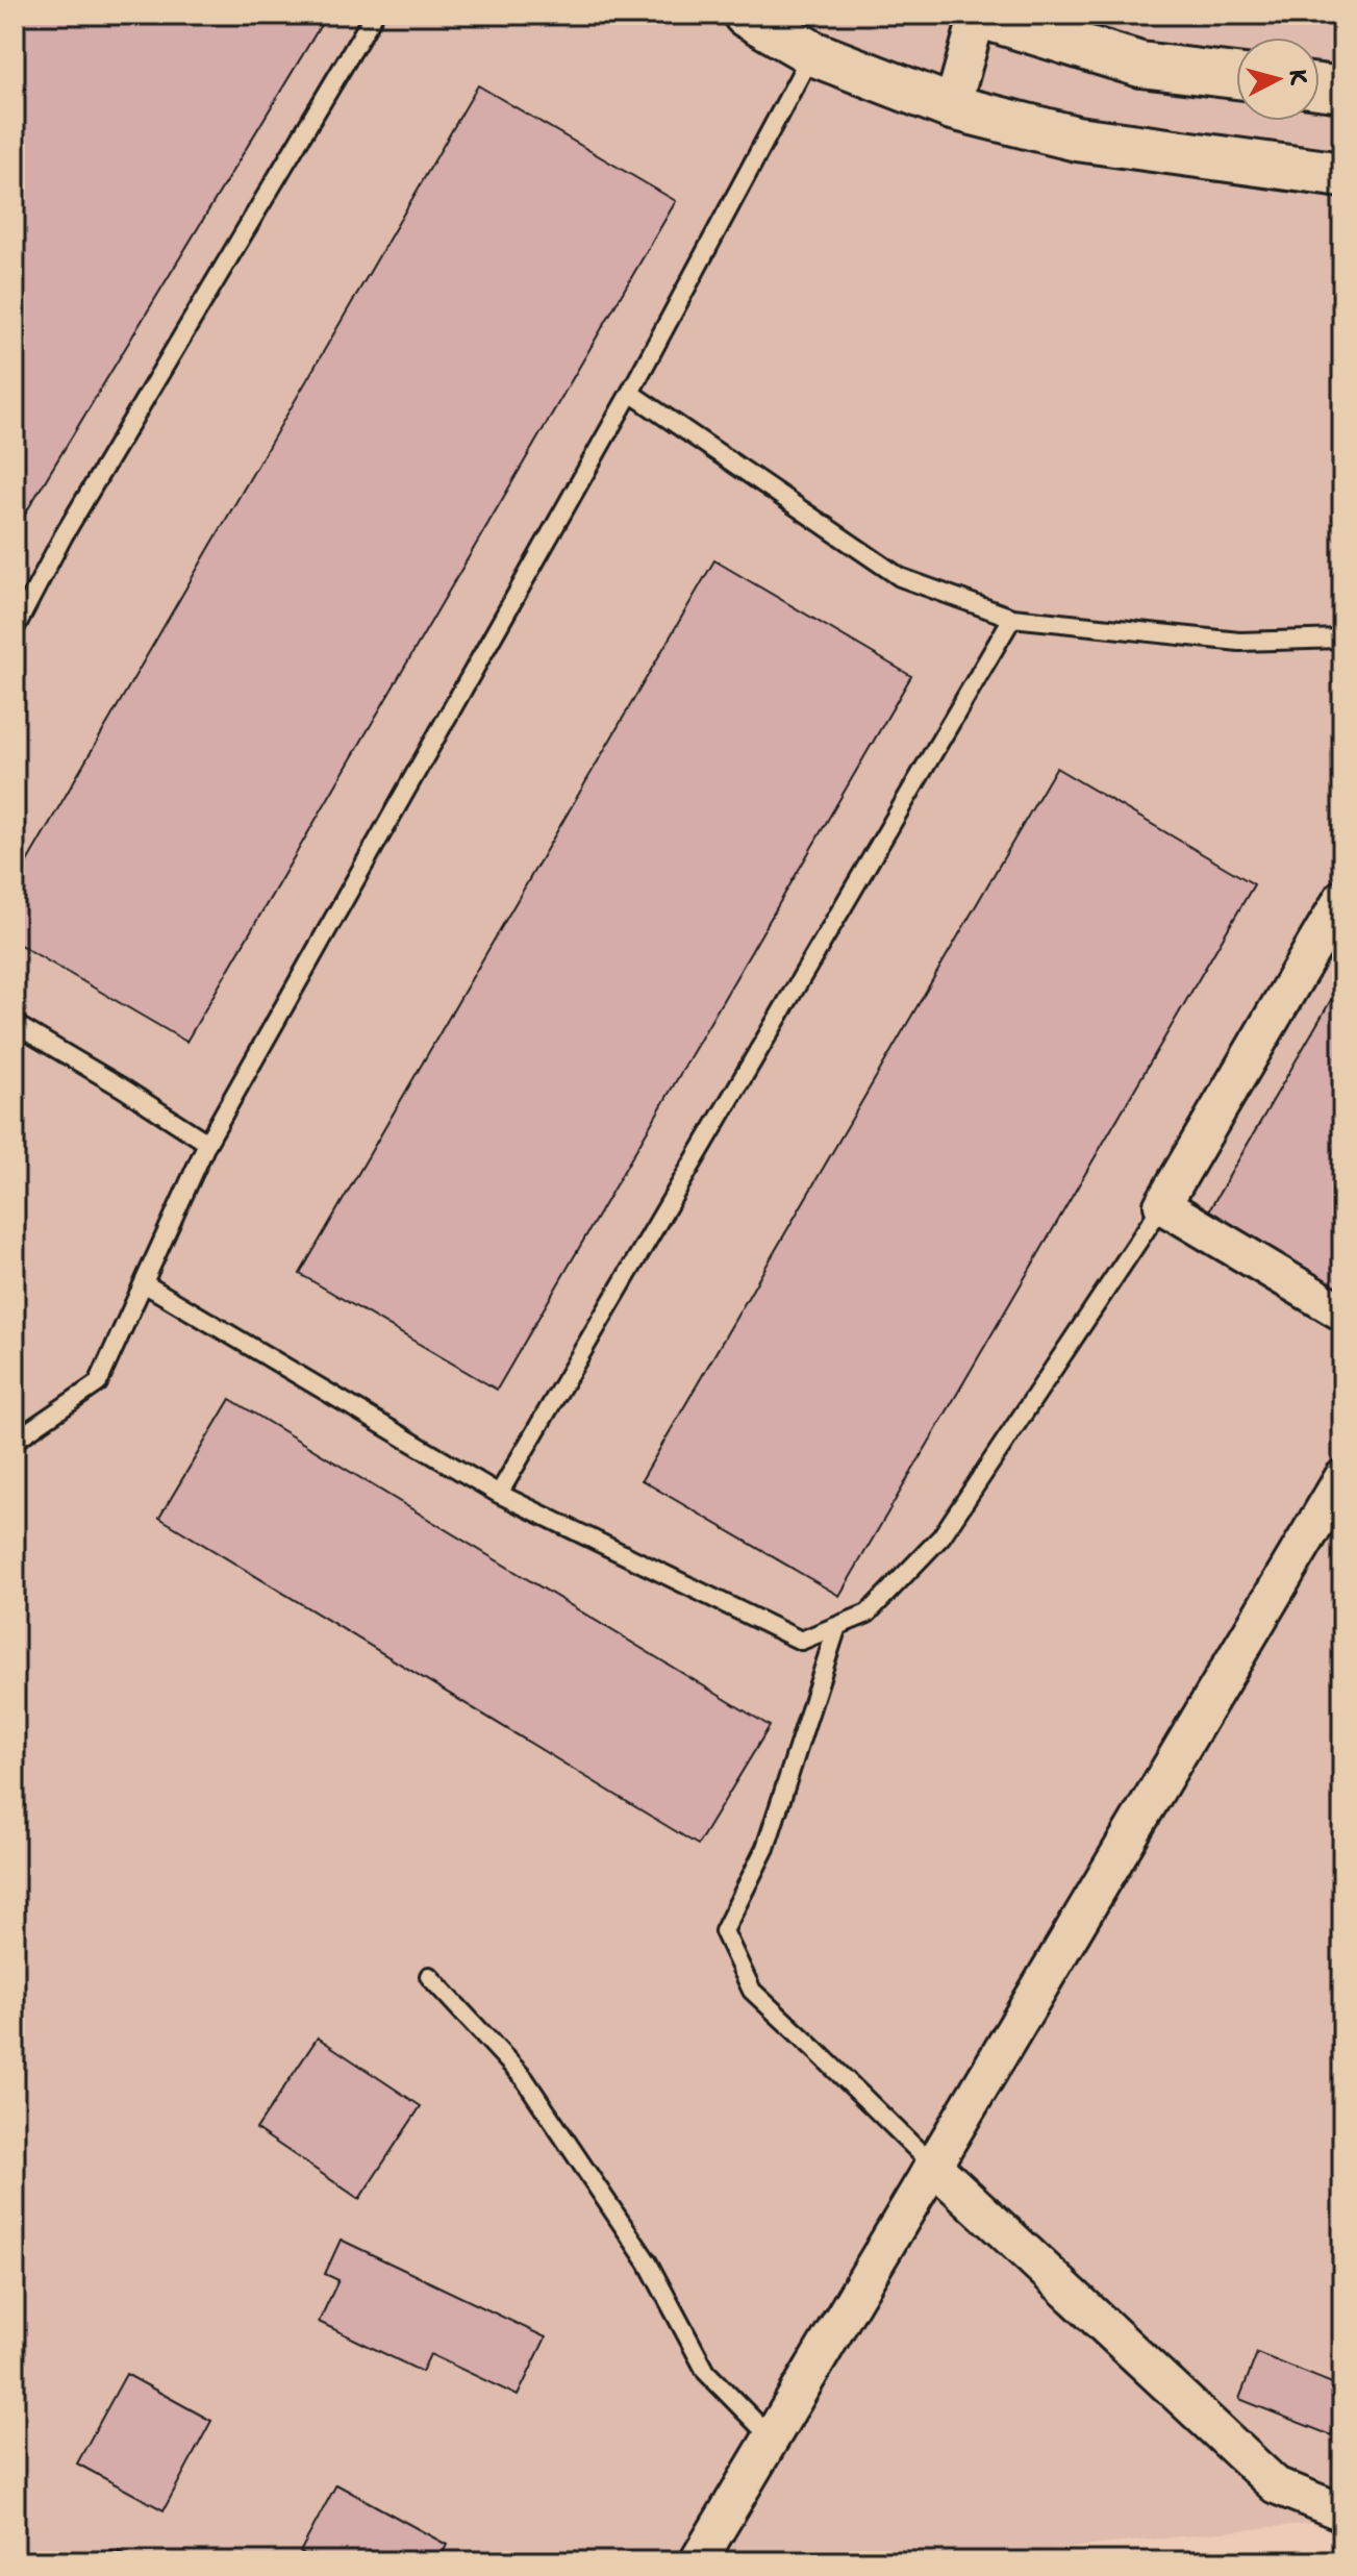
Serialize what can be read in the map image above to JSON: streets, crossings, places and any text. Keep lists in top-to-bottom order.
{
  "north": "right"
}
